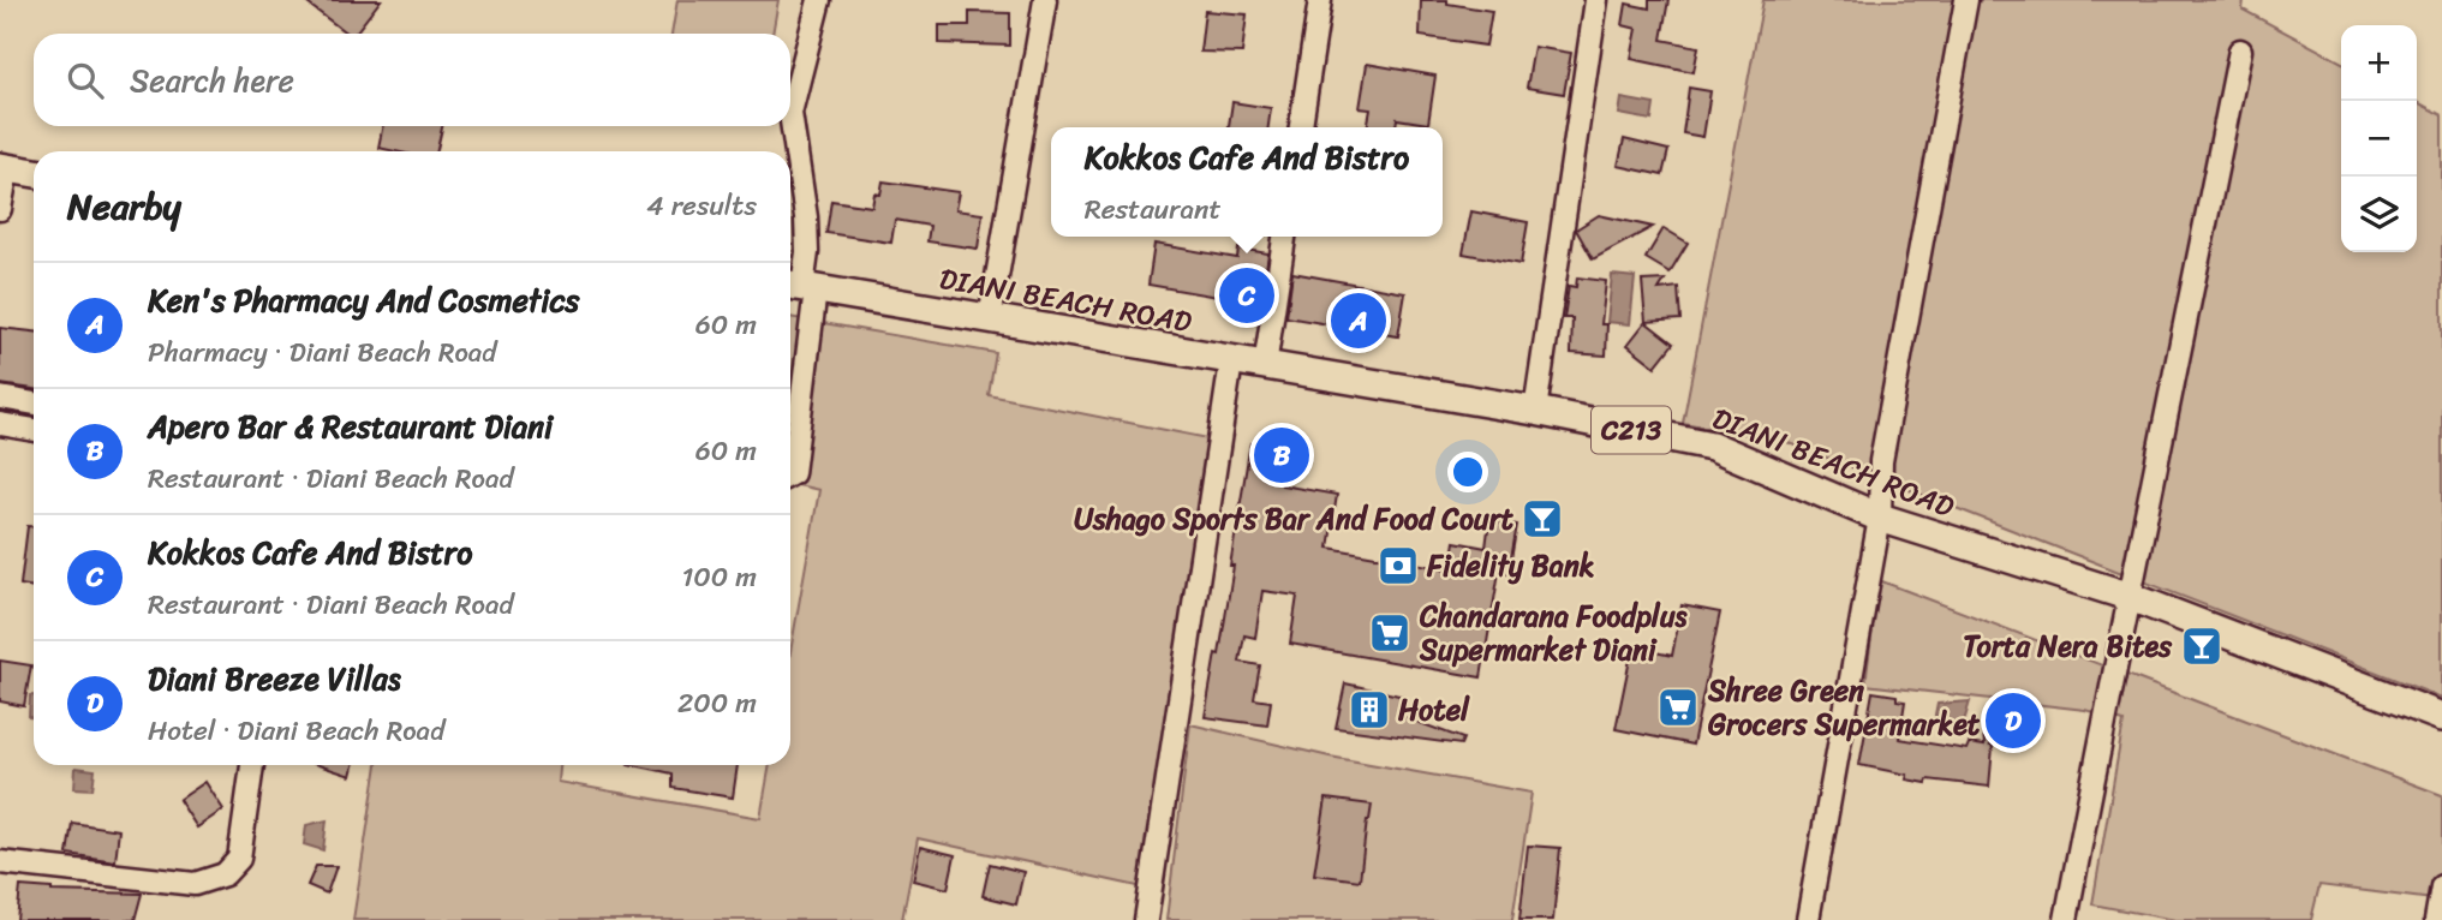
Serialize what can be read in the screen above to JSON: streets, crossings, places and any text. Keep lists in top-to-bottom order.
{
  "streets": {
    "main road": ["DIANI BEACH ROAD", "C213"]
  },
  "places": {
    "bar": ["Ushago Sports Bar And Food Court", "Torta Nera Bites"],
    "bank": ["Fidelity Bank"],
    "supermarket": ["Chandarana Foodplus Supermarket Diani", "Shree Green Grocers Supermarket"],
    "building": ["Hotel"]
  },
  "page": {
    "map_buttons": ["+", "−"],
    "search": "Search here",
    "popup": ["Kokkos Cafe And Bistro", "Restaurant"],
    "heading": ["Nearby", "4 results"],
    "list": [
      {
        "mark": "A",
        "name": "Ken's Pharmacy And Cosmetics",
        "note": "Pharmacy · Diani Beach Road",
        "value": "60 m"
      },
      {
        "mark": "B",
        "name": "Apero Bar & Restaurant Diani",
        "note": "Restaurant · Diani Beach Road",
        "value": "60 m"
      },
      {
        "mark": "C",
        "name": "Kokkos Cafe And Bistro",
        "note": "Restaurant · Diani Beach Road",
        "value": "100 m"
      },
      {
        "mark": "D",
        "name": "Diani Breeze Villas",
        "note": "Hotel · Diani Beach Road",
        "value": "200 m"
      }
    ],
    "pins": [
      "C",
      "A",
      "B",
      "D"
    ]
  }
}
